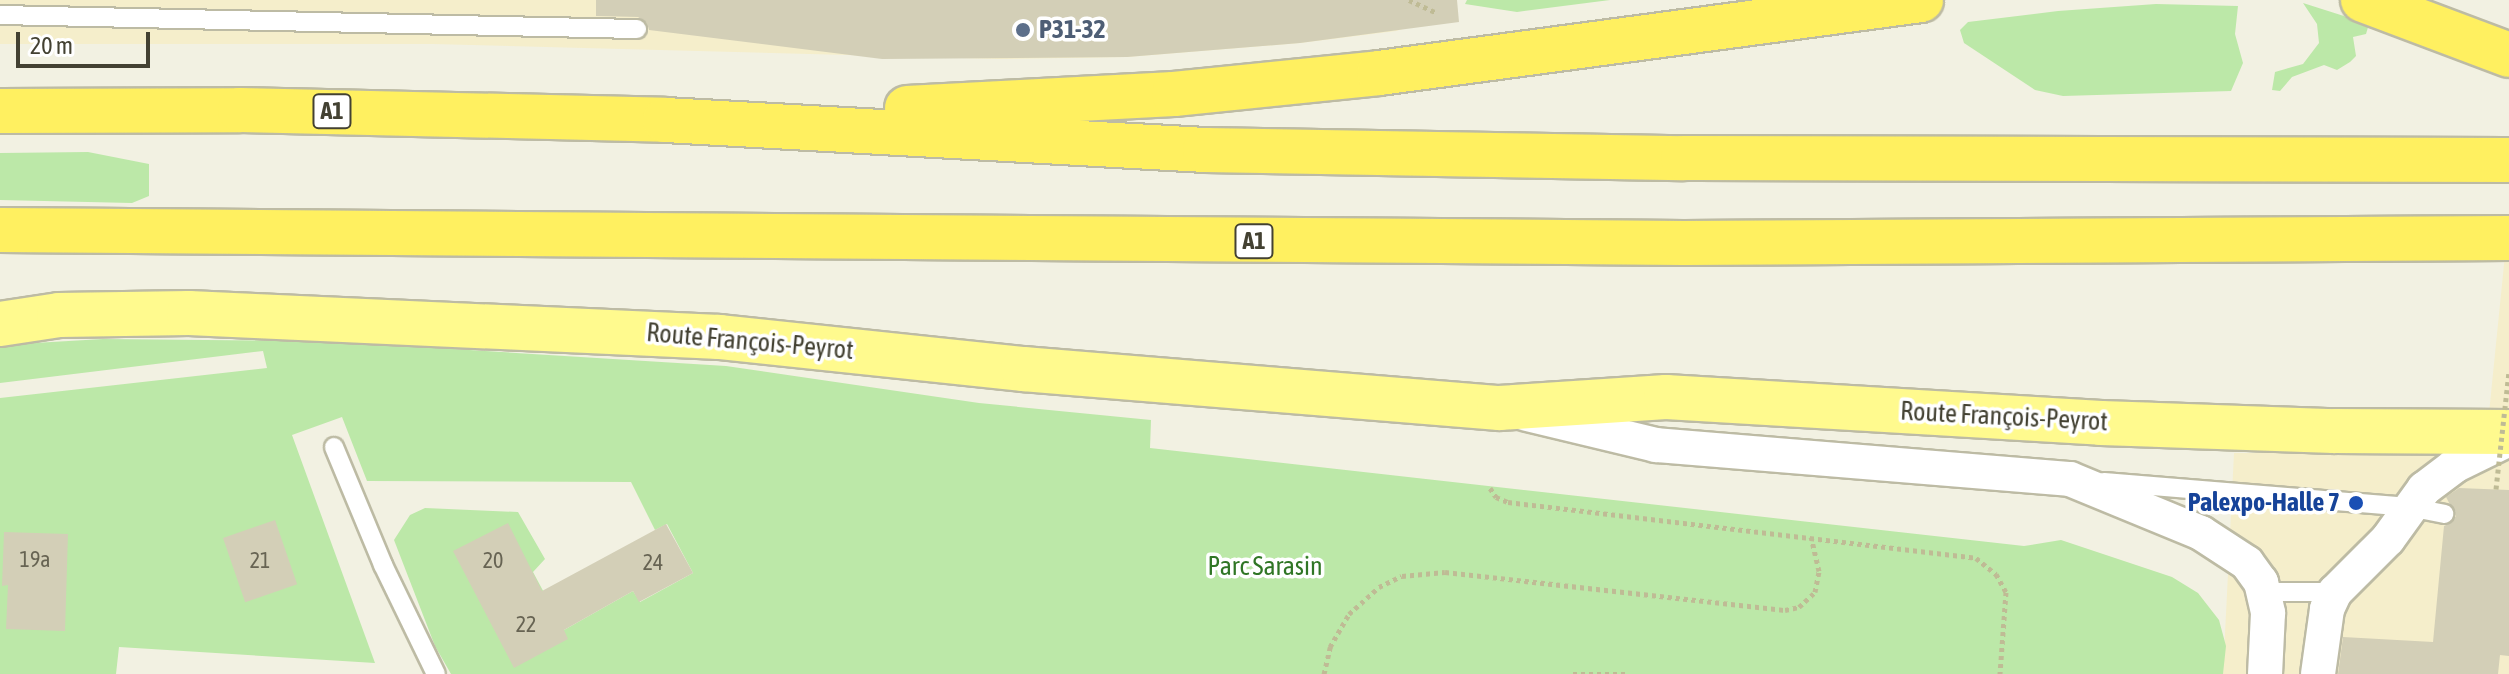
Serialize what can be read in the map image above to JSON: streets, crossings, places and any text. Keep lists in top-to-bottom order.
{
  "streets": {
    "highway": ["A1"],
    "main road": ["Route François-Peyrot"]
  },
  "parks": ["Parc Sarasin"],
  "places": ["P31-32", "Palexpo-Halle 7"],
  "house_numbers": [
    "19a",
    "21",
    "20",
    "24",
    "22"
  ],
  "scale_bar": "20 m"
}
